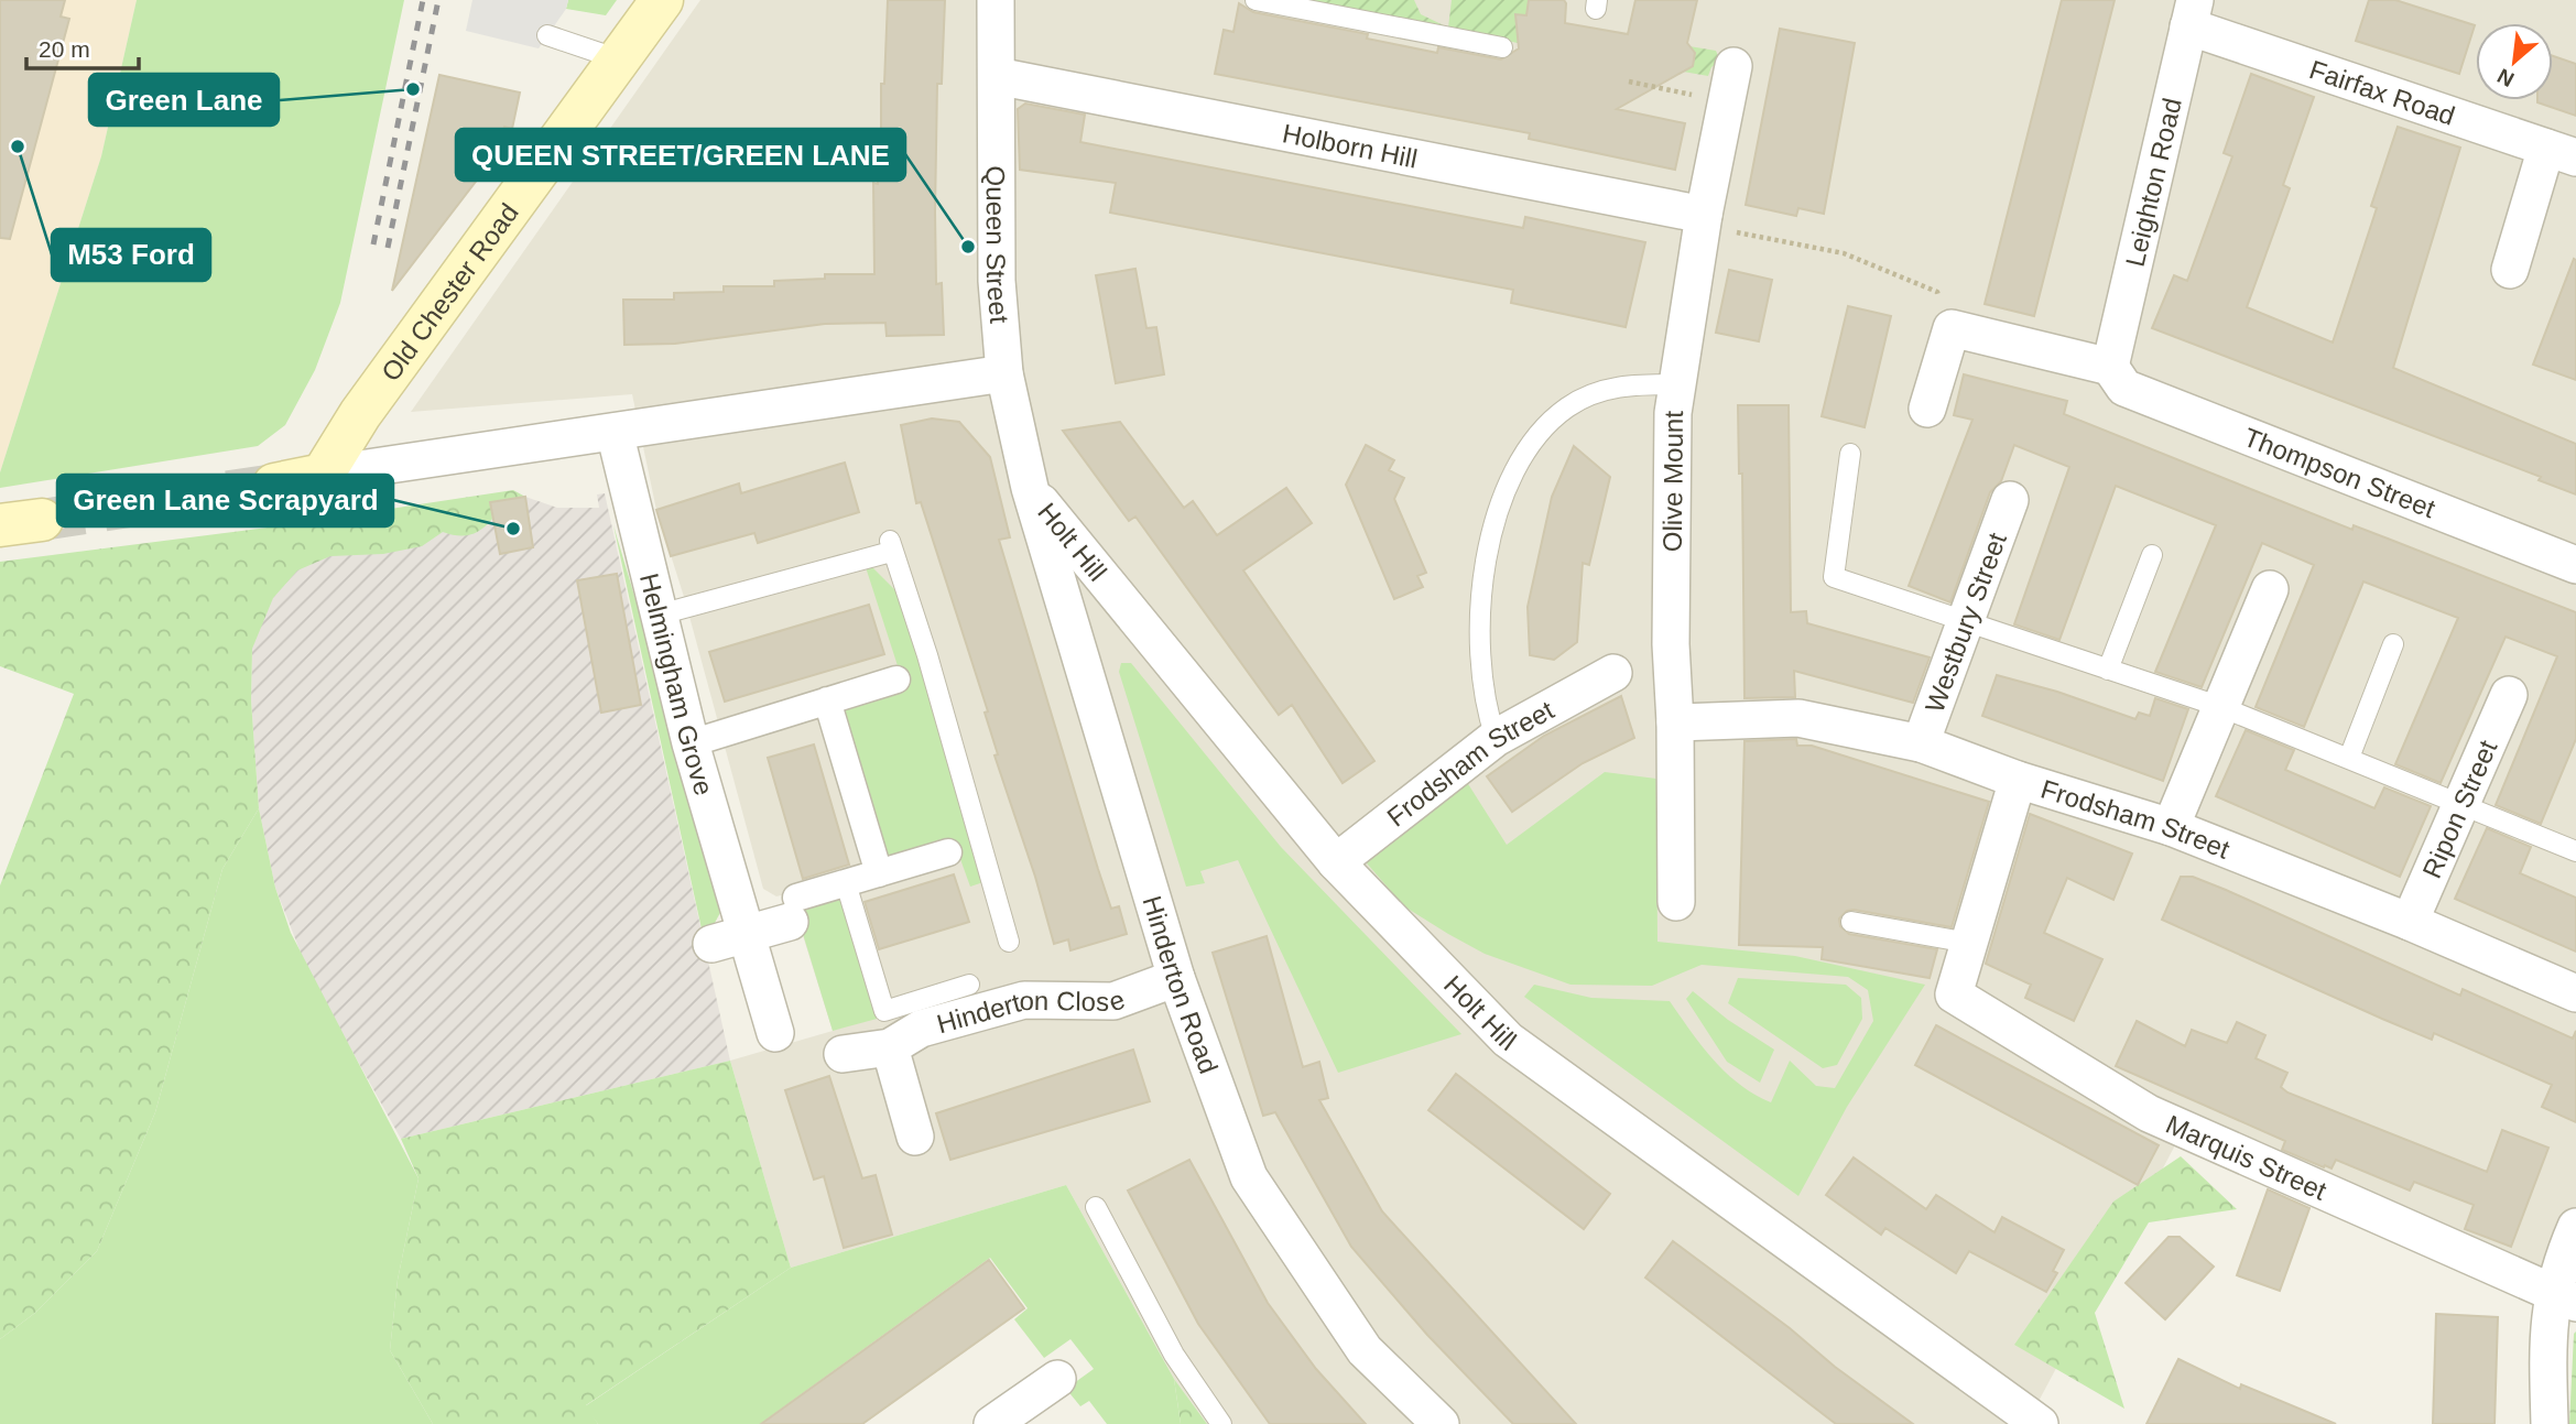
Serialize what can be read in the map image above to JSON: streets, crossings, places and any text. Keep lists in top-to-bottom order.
{
  "streets": {
    "main road": ["Old Chester Road"],
    "street": [
      "Fairfax Road",
      "Holborn Hill",
      "Leighton Road",
      "Queen Street",
      "Thompson Street",
      "Olive Mount",
      "Holt Hill",
      "Westbury Street",
      "Helmingham Grove",
      "Frodsham Street",
      "Ripon Street",
      "Hinderton Road",
      "Hinderton Close",
      "Marquis Street"
    ]
  },
  "crossings": [
    ["Fairfax Road", "Leighton Road"],
    ["Holborn Hill", "Queen Street"],
    ["Holborn Hill", "Olive Mount"],
    ["Leighton Road", "Thompson Street"],
    ["Queen Street", "Holt Hill"],
    ["Queen Street", "Hinderton Road"],
    ["Olive Mount", "Frodsham Street"],
    ["Holt Hill", "Frodsham Street"],
    ["Holt Hill", "Hinderton Road"],
    ["Westbury Street", "Frodsham Street"],
    ["Frodsham Street", "Ripon Street"],
    ["Hinderton Road", "Hinderton Close"]
  ],
  "places": [
    "Green Lane",
    "M53 Ford",
    "QUEEN STREET/GREEN LANE",
    "Green Lane Scrapyard"
  ],
  "scale_bar": "20 m",
  "north": "bottom left"
}
